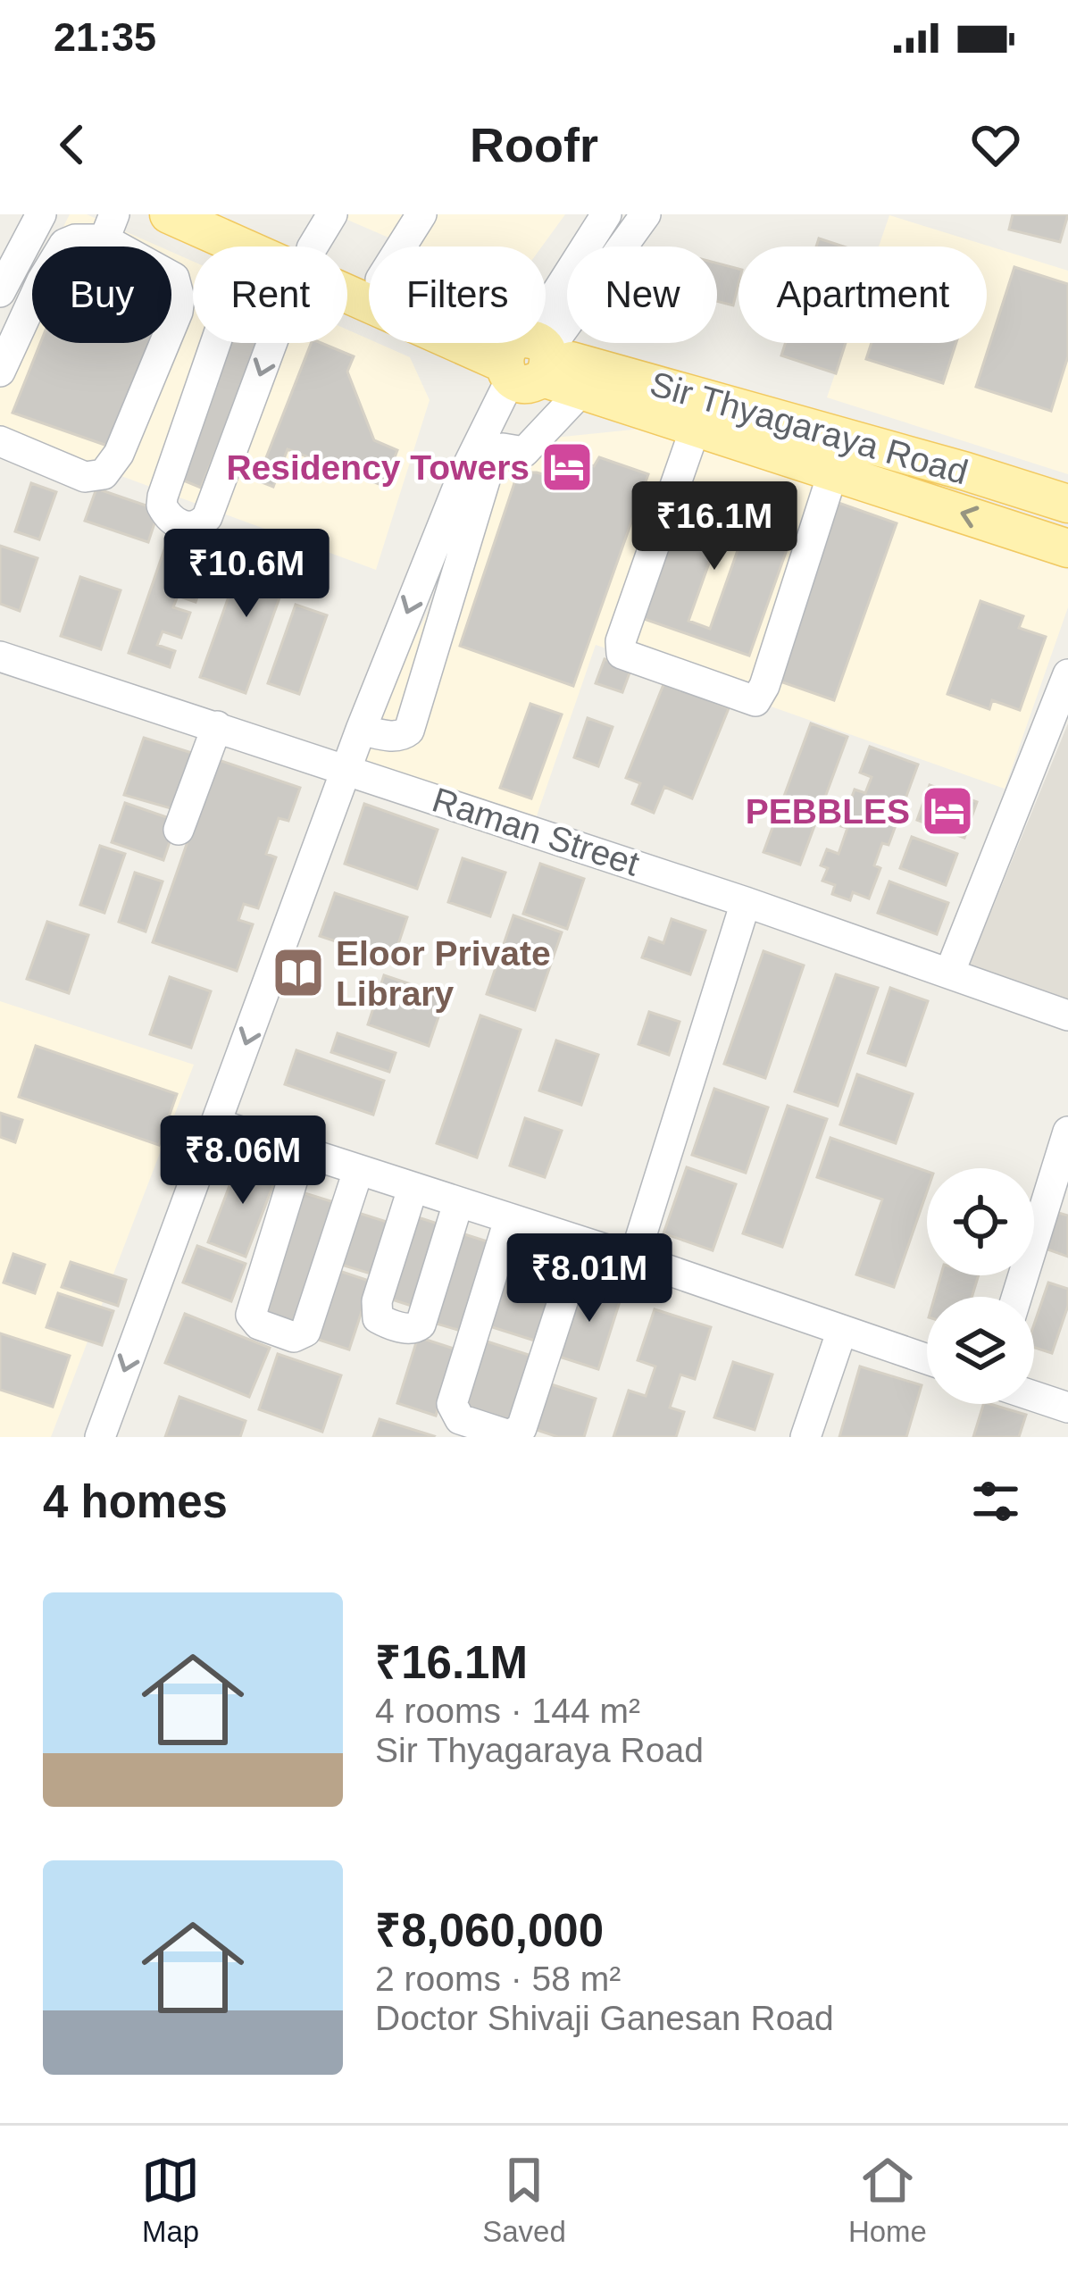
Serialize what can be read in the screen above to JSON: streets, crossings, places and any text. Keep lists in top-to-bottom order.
{
  "streets": {
    "main road": ["Sir Thyagaraya Road"],
    "street": ["Raman Street"]
  },
  "places": {
    "hotel": ["Residency Towers", "PEBBLES"],
    "library": ["Eloor Private Library"]
  },
  "page": {
    "status": "21:35",
    "header": "Roofr",
    "chip": [
      "Buy",
      "Rent",
      "Filters",
      "New",
      "Apartment"
    ],
    "price": [
      "₹16.1M",
      "₹10.6M",
      "₹8.06M",
      "₹8.01M"
    ],
    "heading": "4 homes",
    "list": [
      {
        "name": "₹16.1M",
        "note": "4 rooms · 144 m² · Sir Thyagaraya Road"
      },
      {
        "name": "₹8,060,000",
        "note": "2 rooms · 58 m² · Doctor Shivaji Ganesan Road"
      }
    ],
    "tabs": ["Map", "Saved", "Home"]
  }
}
